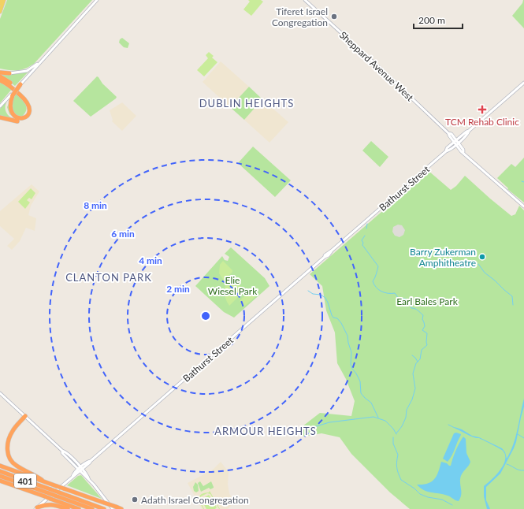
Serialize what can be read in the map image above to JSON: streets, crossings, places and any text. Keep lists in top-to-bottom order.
{
  "streets": {
    "highway": ["401"],
    "main road": ["Sheppard Avenue West", "Bathurst Street"]
  },
  "crossings": [
    ["Sheppard Avenue West", "Bathurst Street"]
  ],
  "districts": ["DUBLIN HEIGHTS", "CLANTON PARK", "ARMOUR HEIGHTS"],
  "parks": ["Elie Wiesel Park", "Earl Bales Park"],
  "places": {
    "other": ["Tiferet Israel Congregation", "Barry Zukerman Amphitheatre", "Adath Israel Congregation"],
    "health": ["TCM Rehab Clinic"]
  },
  "scale_bar": "200 m",
  "rings": [
    "8 min",
    "6 min",
    "4 min",
    "2 min"
  ]
}
